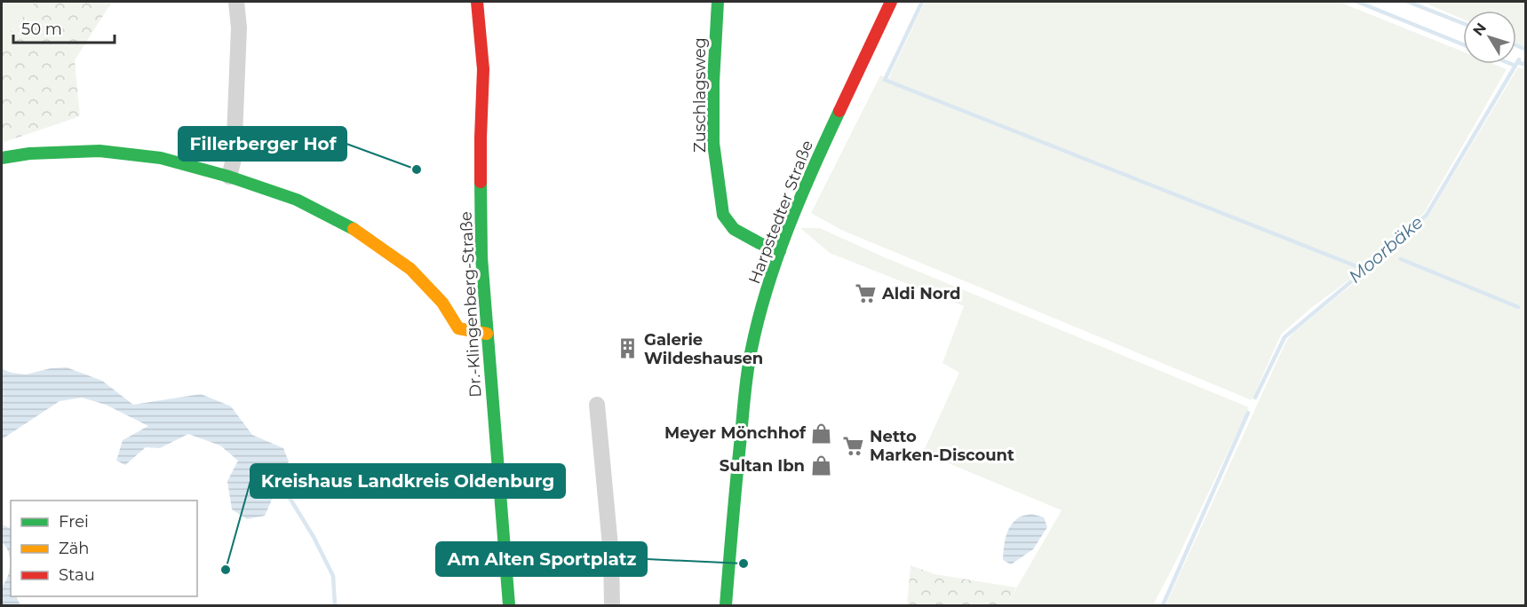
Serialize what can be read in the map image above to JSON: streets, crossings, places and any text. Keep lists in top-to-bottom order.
{
  "streets": {
    "street": ["Zuschlagsweg", "Harpstedter Straße", "Dr.-Klingenberg-Straße"]
  },
  "crossings": [
    ["Zuschlagsweg", "Harpstedter Straße"]
  ],
  "water": ["Moorbäke"],
  "places": {
    "other": ["Fillerberger Hof", "Am Alten Sportplatz", "Kreishaus Landkreis Oldenburg"],
    "supermarket": ["Aldi Nord", "Netto Marken-Discount"],
    "building": ["Galerie Wildeshausen"],
    "shop": ["Meyer Mönchhof", "Sultan Ibn"]
  },
  "legend": ["Frei", "Zäh", "Stau"],
  "scale_bar": "50 m",
  "north": "top left"
}
